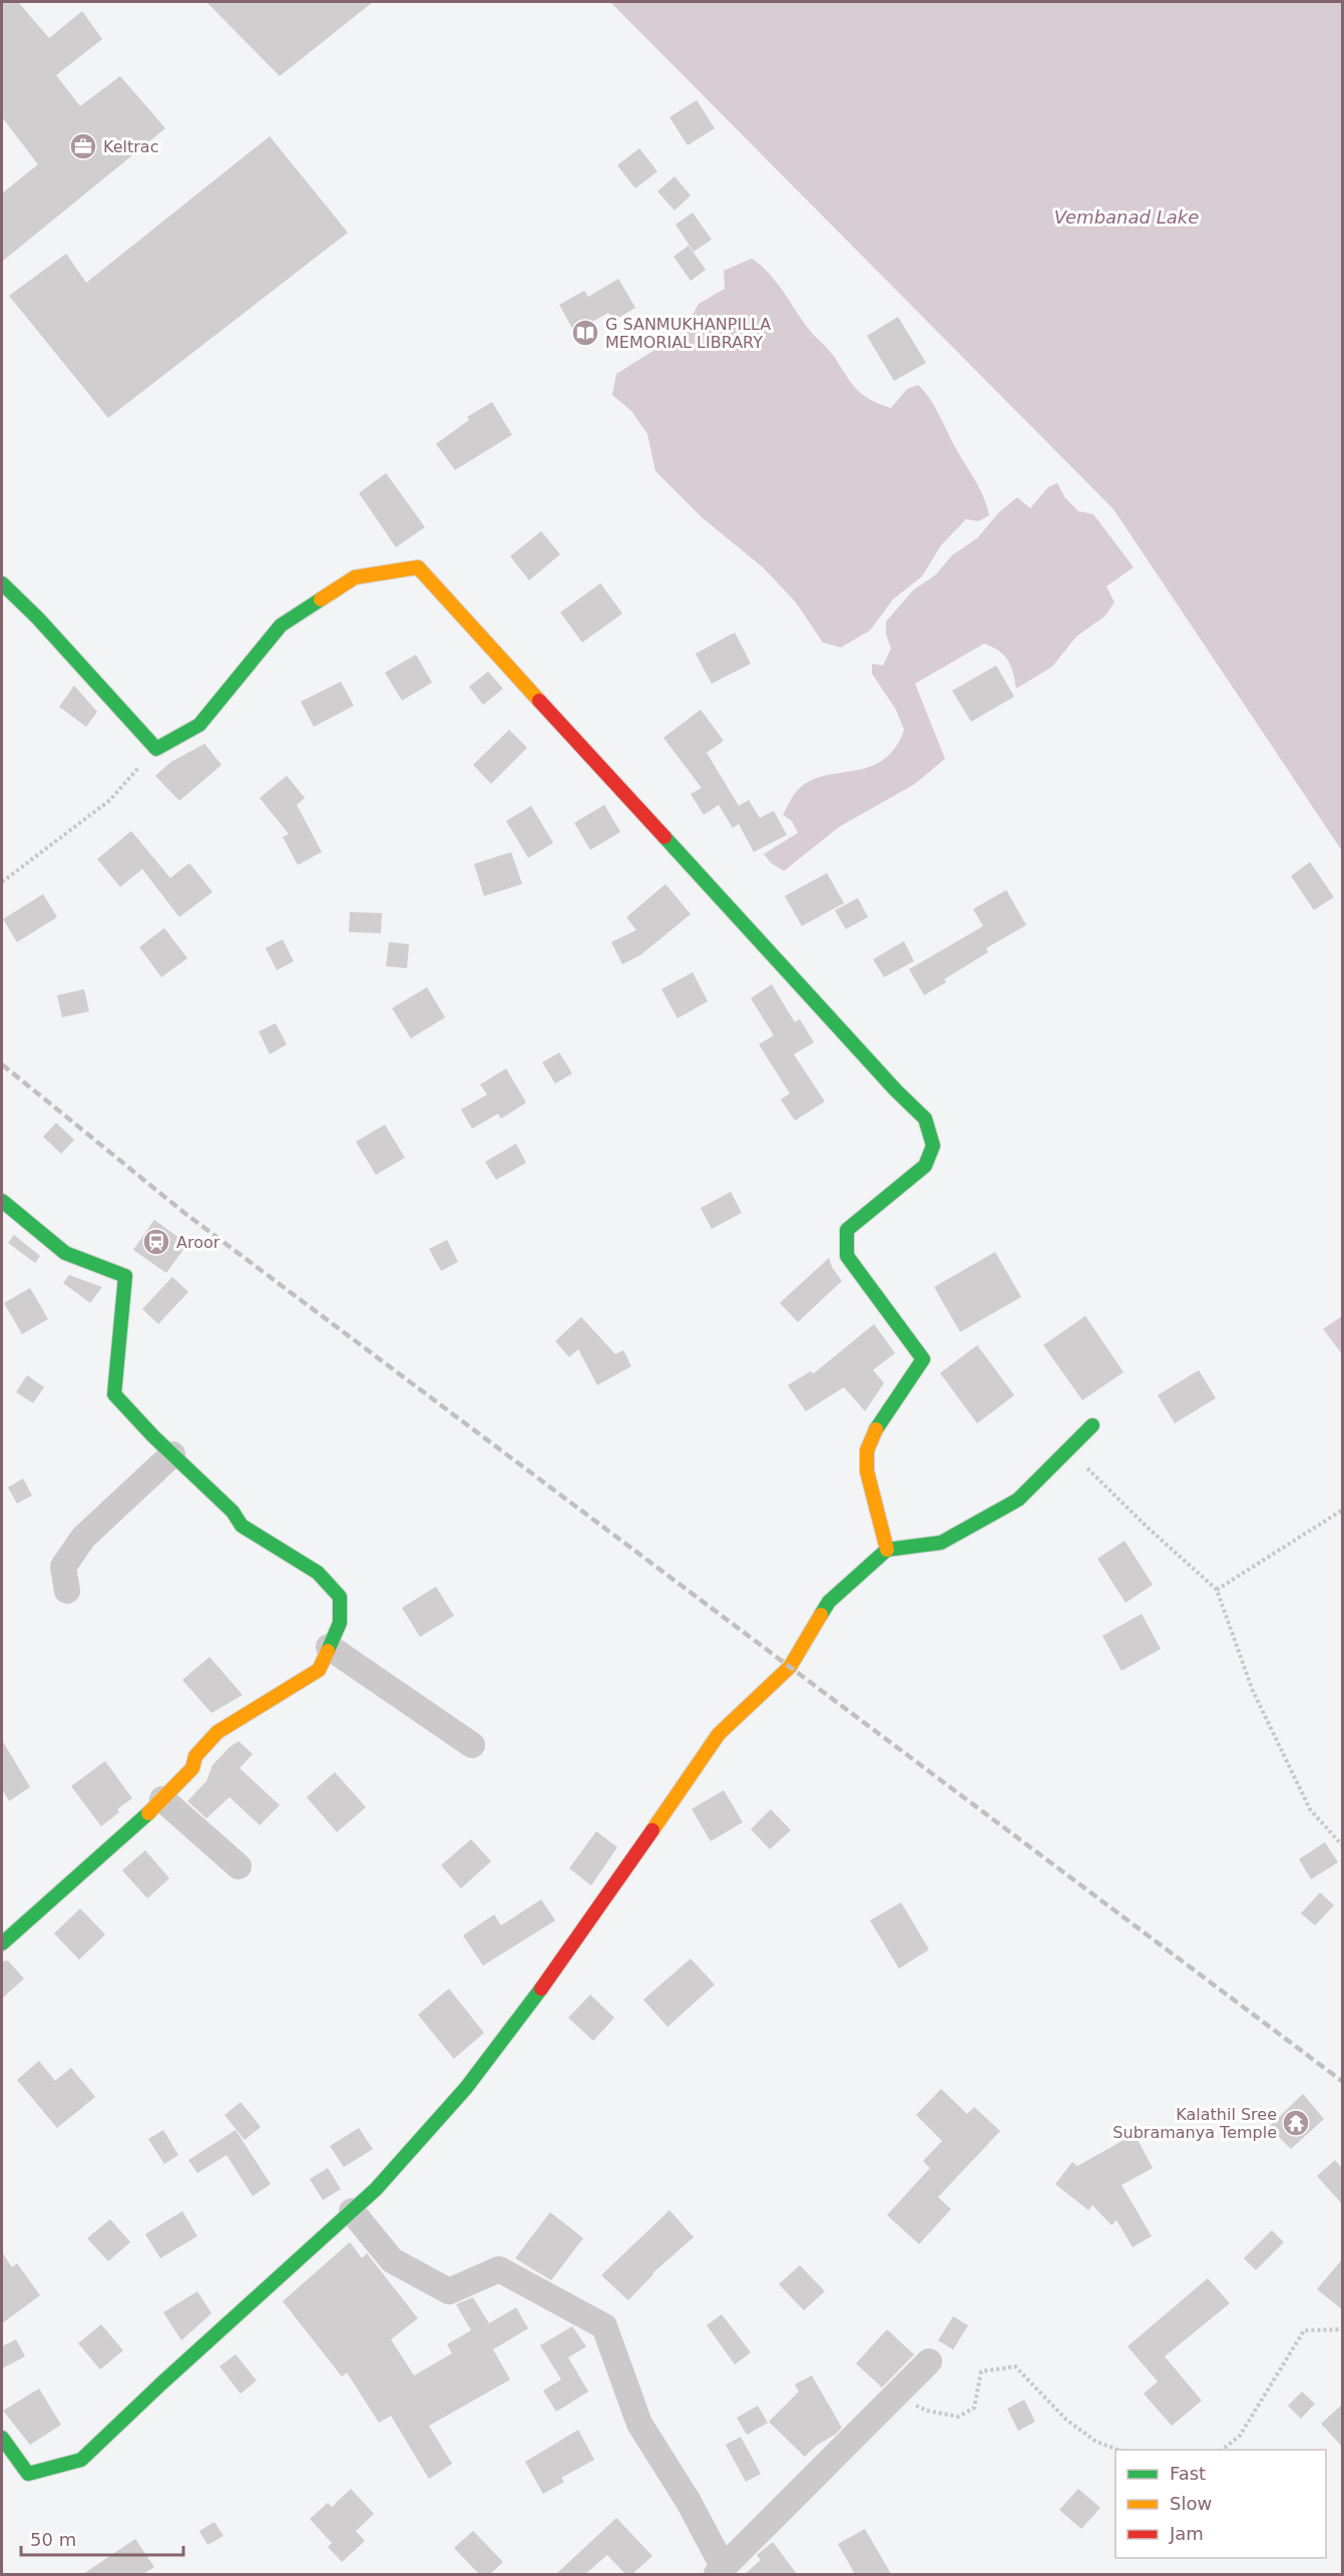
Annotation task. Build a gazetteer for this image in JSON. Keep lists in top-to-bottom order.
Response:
{
  "water": ["Vembanad Lake"],
  "places": {
    "office": ["Keltrac"],
    "library": ["G SANMUKHANPILLA MEMORIAL LIBRARY"],
    "station": ["Aroor"],
    "temple": ["Kalathil Sree Subramanya Temple"]
  },
  "legend": ["Fast", "Slow", "Jam"],
  "scale_bar": "50 m"
}
